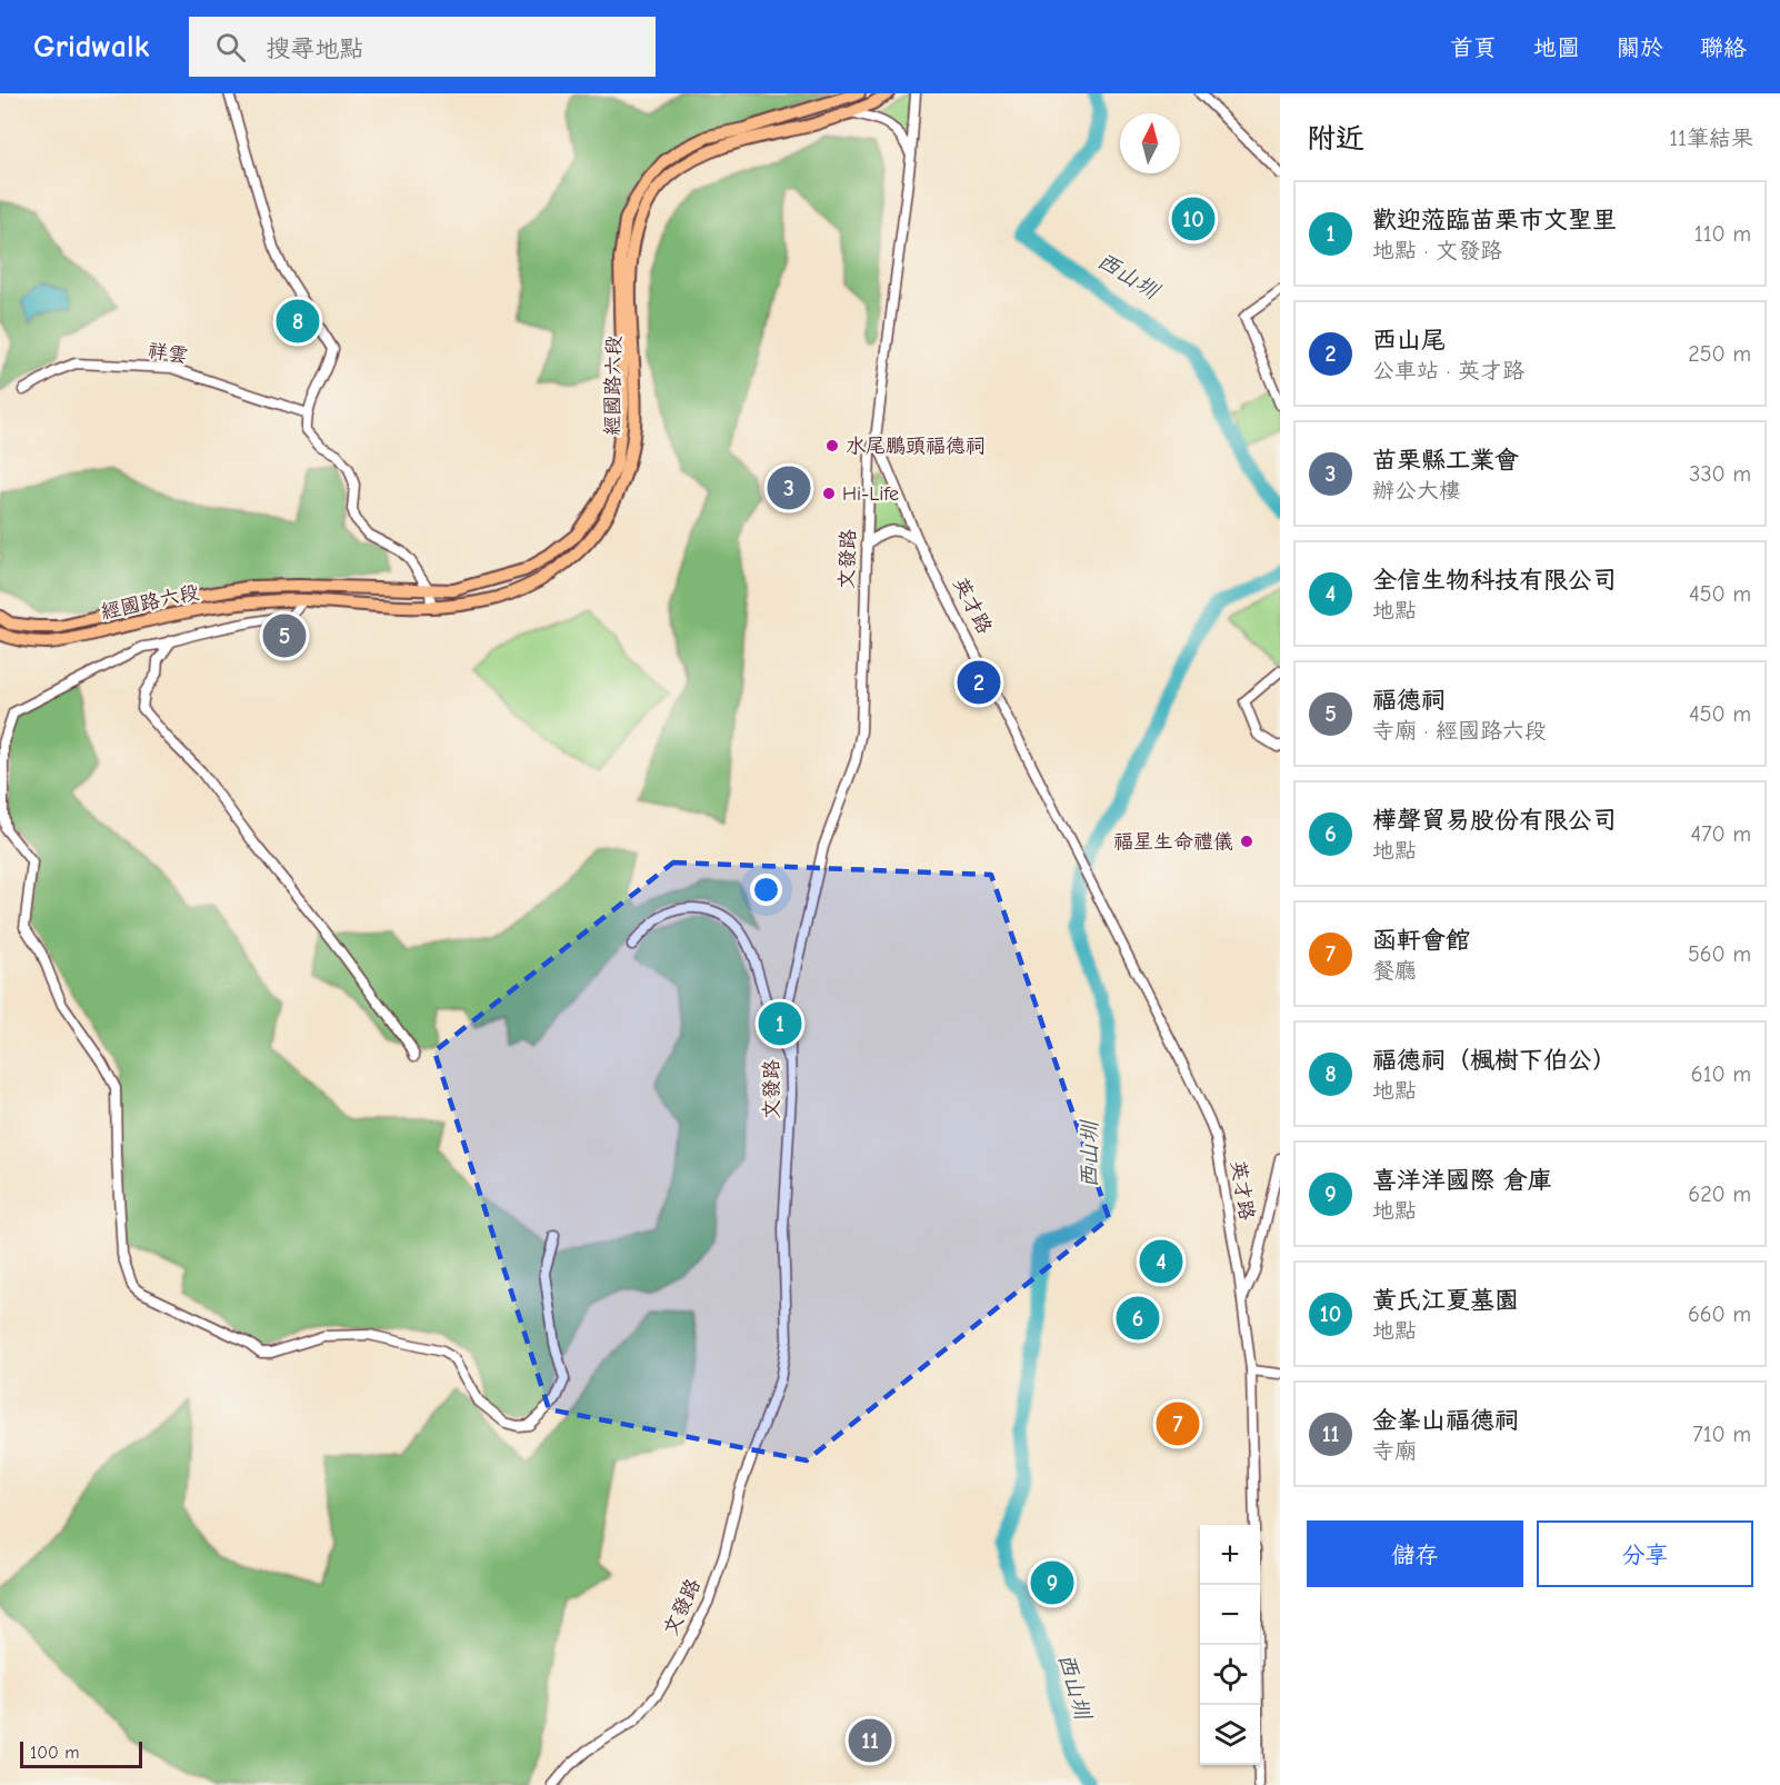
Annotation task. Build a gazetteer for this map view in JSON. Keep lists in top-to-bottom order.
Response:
{
  "streets": {
    "main road": ["經國路六段"],
    "street": ["祥雲", "文發路", "英才路"]
  },
  "crossings": [
    ["文發路", "英才路"]
  ],
  "water": ["西山圳"],
  "places": ["水尾鵬頭福德祠", "Hi-Life", "福星生命禮儀"],
  "scale_bar": "100 m",
  "north": "top",
  "page": {
    "header": "Gridwalk",
    "search": "搜尋地點",
    "nav": [
      "首頁",
      "地圖",
      "關於",
      "聯絡"
    ],
    "heading": ["附近", "11筆結果"],
    "list": [
      {
        "mark": "1",
        "name": "歡迎蒞臨苗栗市文聖里",
        "note": "地點 · 文發路",
        "value": "110 m"
      },
      {
        "mark": "2",
        "name": "西山尾",
        "note": "公車站 · 英才路",
        "value": "250 m"
      },
      {
        "mark": "3",
        "name": "苗栗縣工業會",
        "note": "辦公大樓",
        "value": "330 m"
      },
      {
        "mark": "4",
        "name": "全信生物科技有限公司",
        "note": "地點",
        "value": "450 m"
      },
      {
        "mark": "5",
        "name": "福德祠",
        "note": "寺廟 · 經國路六段",
        "value": "450 m"
      },
      {
        "mark": "6",
        "name": "樺聲貿易股份有限公司",
        "note": "地點",
        "value": "470 m"
      },
      {
        "mark": "7",
        "name": "函軒會館",
        "note": "餐廳",
        "value": "560 m"
      },
      {
        "mark": "8",
        "name": "福德祠（楓樹下伯公）",
        "note": "地點",
        "value": "610 m"
      },
      {
        "mark": "9",
        "name": "喜洋洋國際 倉庫",
        "note": "地點",
        "value": "620 m"
      },
      {
        "mark": "10",
        "name": "黃氏江夏墓園",
        "note": "地點",
        "value": "660 m"
      },
      {
        "mark": "11",
        "name": "金峯山福德祠",
        "note": "寺廟",
        "value": "710 m"
      }
    ],
    "pins": [
      "10",
      "8",
      "3",
      "5",
      "2",
      "1",
      "4",
      "6",
      "7",
      "9",
      "11"
    ],
    "buttons": ["儲存", "分享"],
    "map_buttons": ["+", "−"],
    "scale": "100 m"
  }
}
